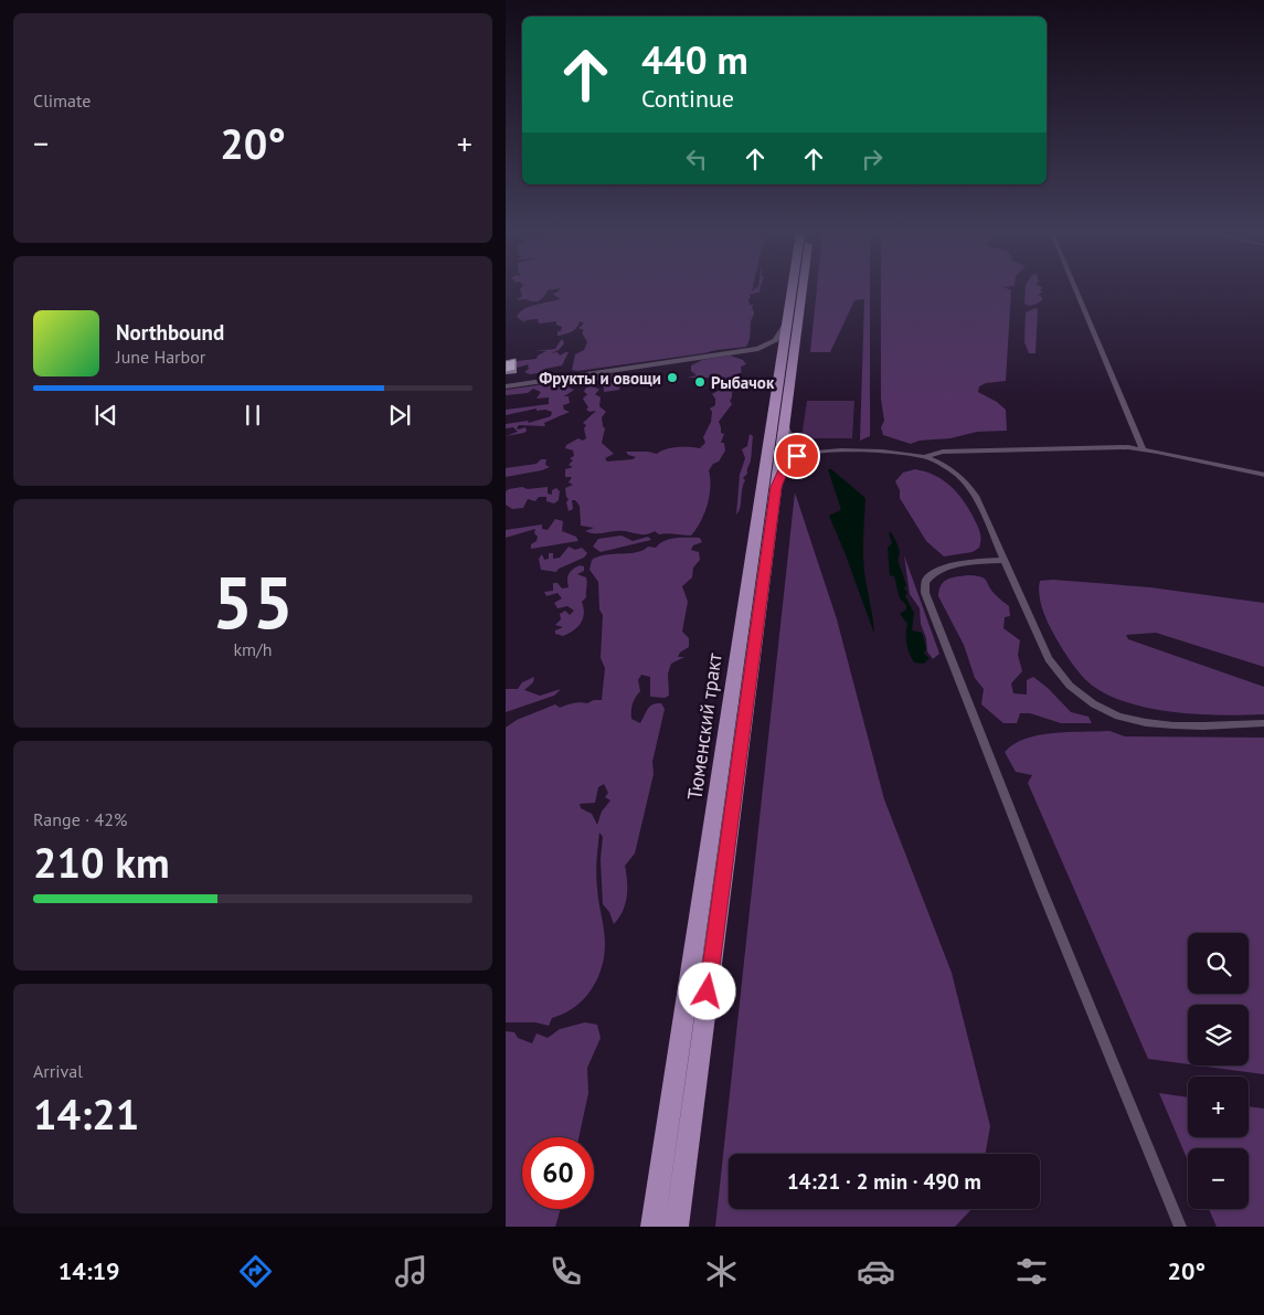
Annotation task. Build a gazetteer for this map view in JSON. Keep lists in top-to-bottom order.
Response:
{
  "streets": {
    "main road": ["Тюменский тракт"]
  },
  "places": ["Фрукты и овощи", "Рыбачок"],
  "page": {
    "tile": [
      "Climate",
      ["55", "km/h"],
      ["Range · 42%", "210 km"],
      ["Arrival", "14:21"]
    ],
    "turn": ["440 m", "Continue"],
    "heat": ["−", "20°", "+"],
    "song": ["Northbound", "June Harbor"],
    "map_buttons": ["+", "−"],
    "limit": "60",
    "trip": "14:21 · 2 min · 490 m",
    "tabs": ["14:19", "20°"]
  }
}
